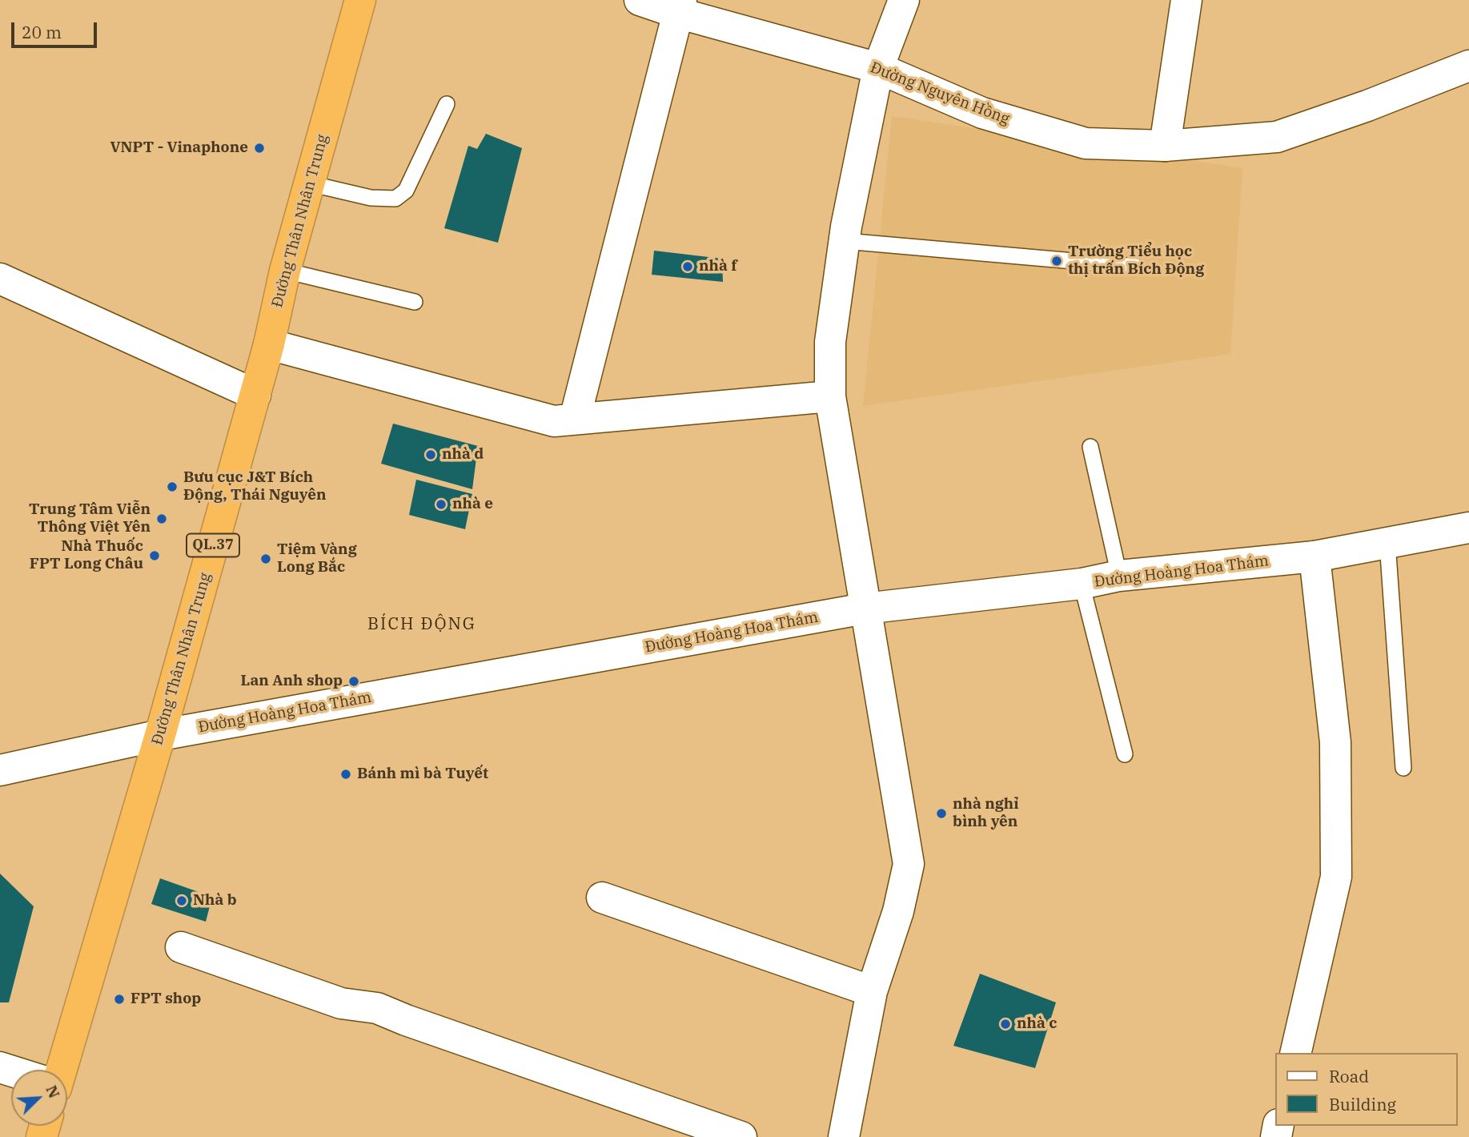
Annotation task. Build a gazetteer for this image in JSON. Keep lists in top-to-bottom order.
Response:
{
  "streets": {
    "highway": ["Đường Thân Nhân Trung", "QL.37"],
    "street": ["Đường Nguyên Hồng", "Đường Hoàng Hoa Thám"]
  },
  "crossings": [
    ["Đường Thân Nhân Trung", "Đường Hoàng Hoa Thám"]
  ],
  "districts": ["BÍCH ĐỘNG"],
  "places": [
    "VNPT - Vinaphone",
    "Trường Tiểu học thị trấn Bích Động",
    "nhà f",
    "nhà d",
    "Bưu cục J&T Bích Động, Thái Nguyên",
    "nhà e",
    "Trung Tâm Viễn Thông Việt Yên",
    "Nhà Thuốc FPT Long Châu",
    "Tiệm Vàng Long Bắc",
    "Lan Anh shop",
    "Bánh mì bà Tuyết",
    "nhà nghỉ bình yên",
    "Nhà b",
    "FPT shop",
    "nhà c"
  ],
  "legend": ["Road", "Building"],
  "scale_bar": "20 m",
  "north": "top right"
}
